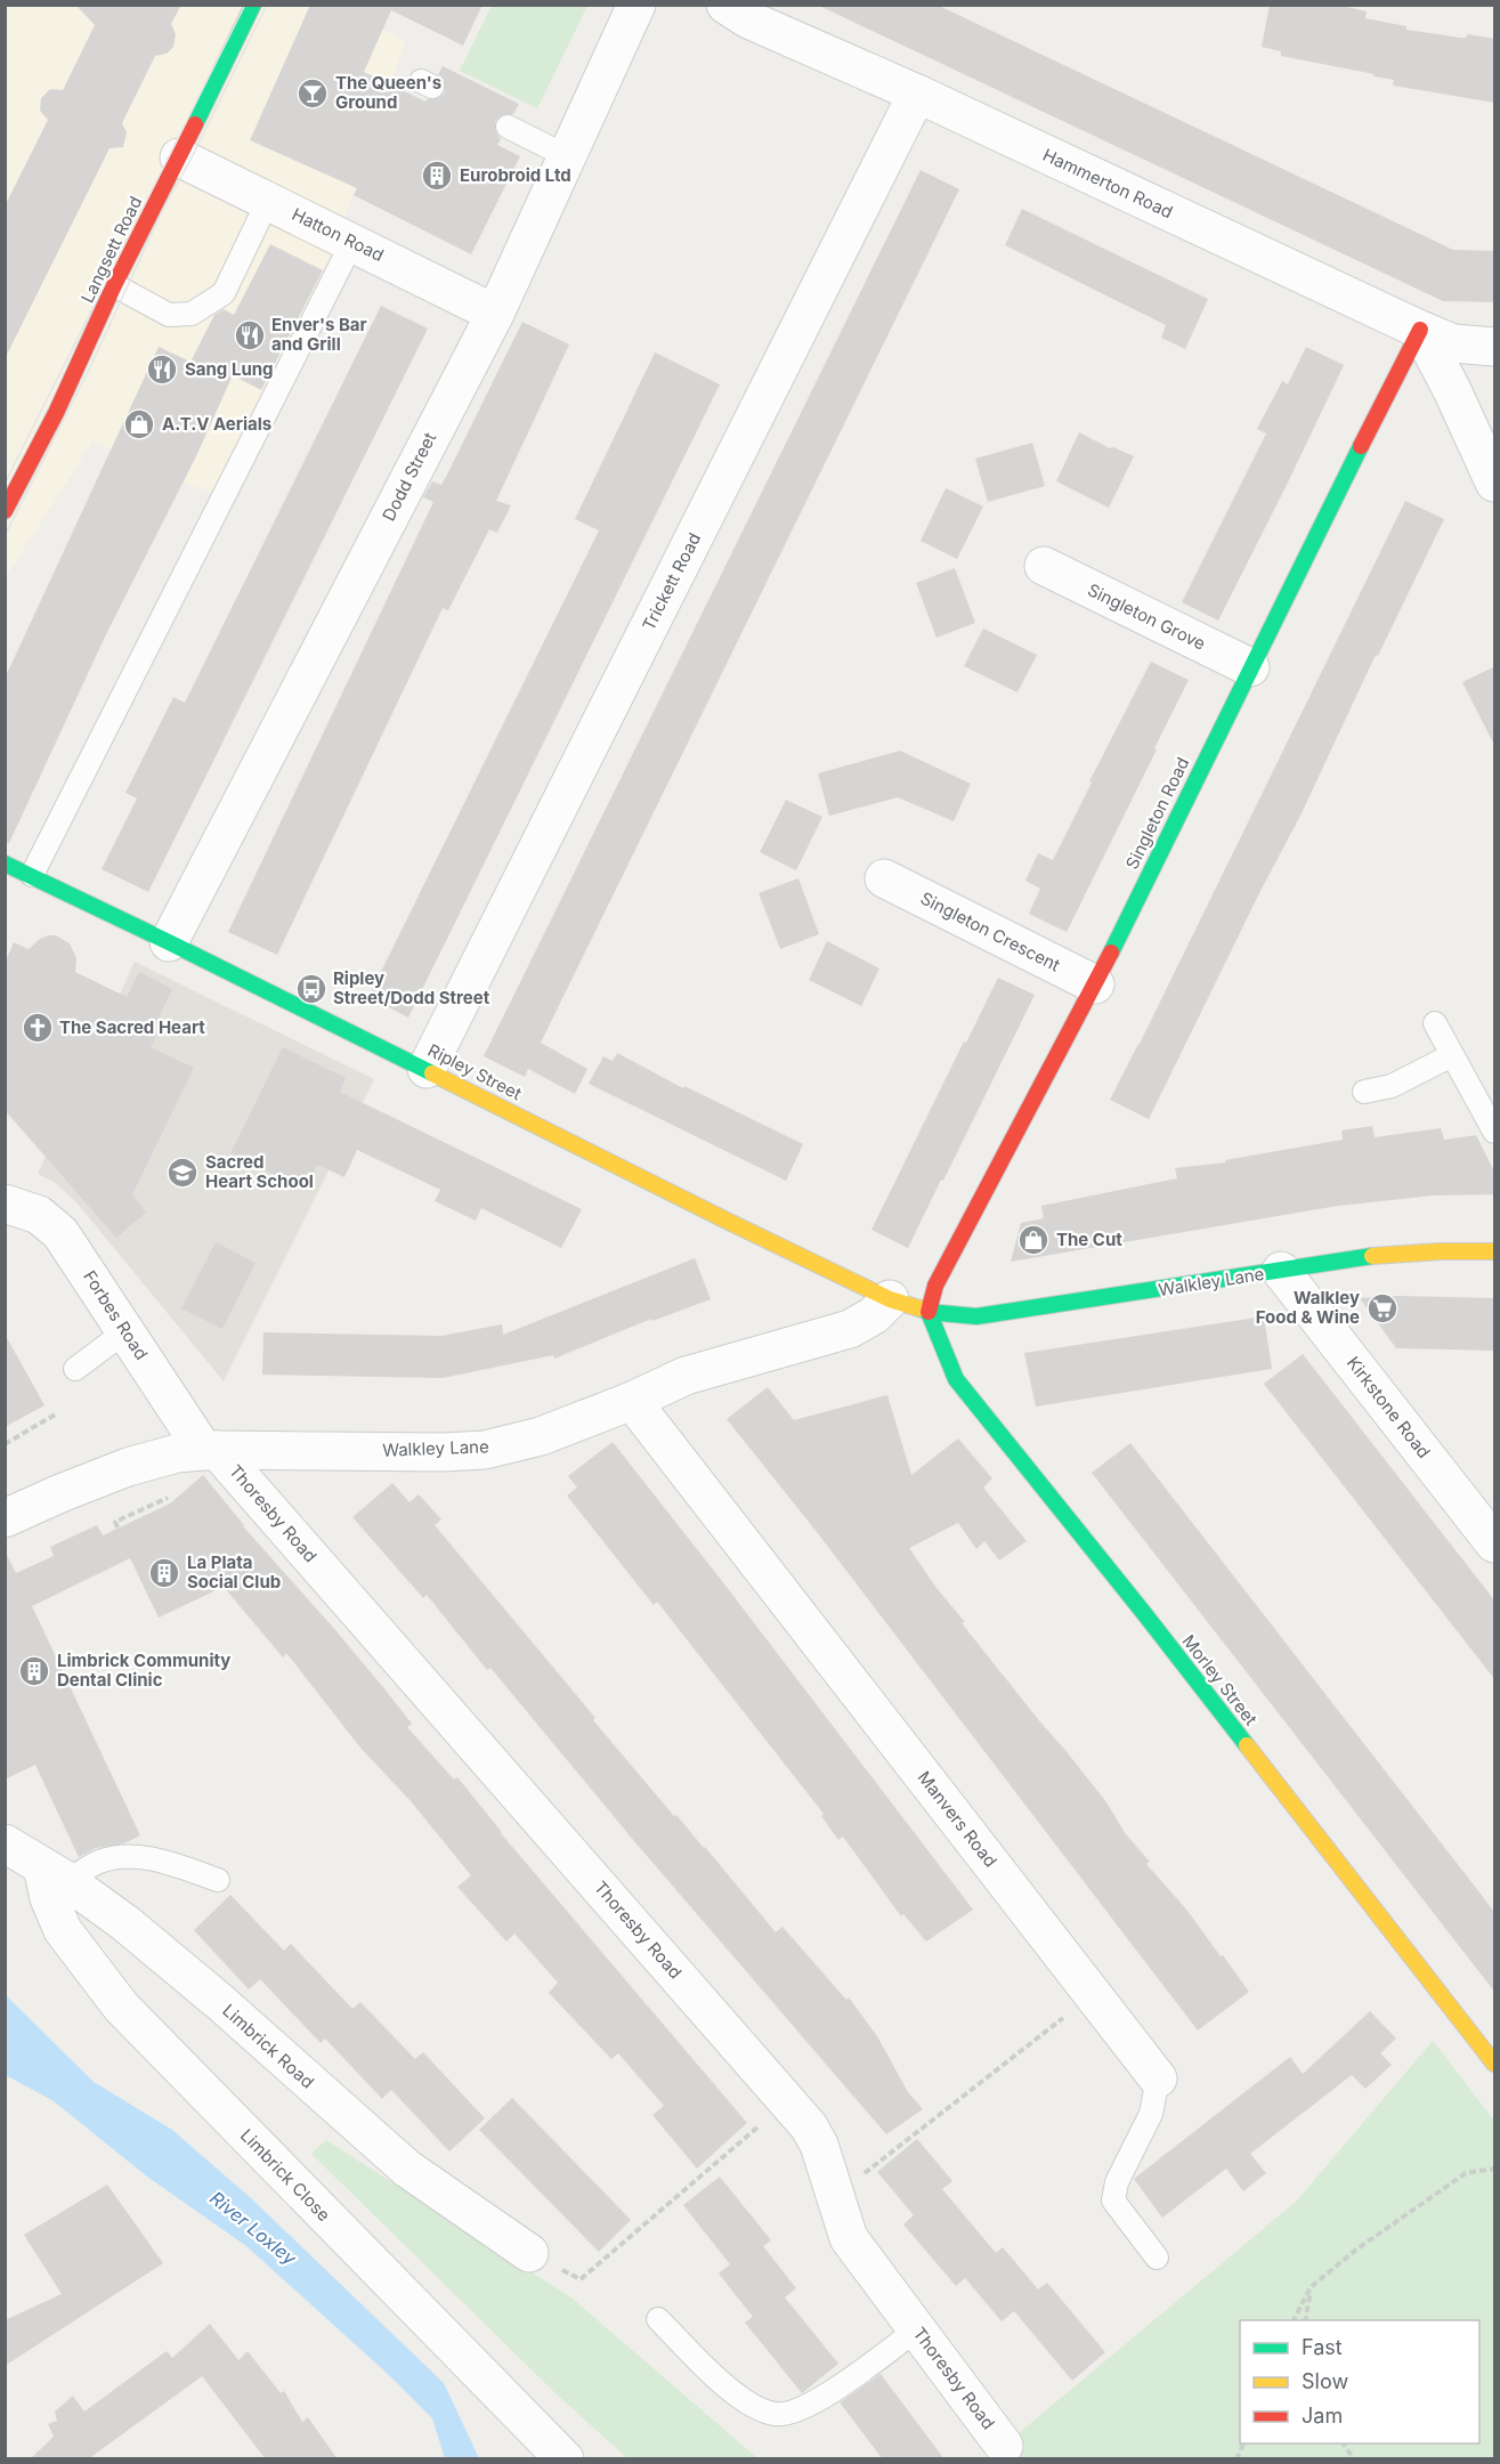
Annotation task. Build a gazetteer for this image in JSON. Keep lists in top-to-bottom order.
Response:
{
  "streets": {
    "street": [
      "Hammerton Road",
      "Hatton Road",
      "Langsett Road",
      "Dodd Street",
      "Trickett Road",
      "Singleton Grove",
      "Singleton Road",
      "Singleton Crescent",
      "Ripley Street",
      "Walkley Lane",
      "Forbes Road",
      "Kirkstone Road",
      "Thoresby Road",
      "Morley Street",
      "Manvers Road",
      "Limbrick Road",
      "Limbrick Close"
    ]
  },
  "crossings": [
    ["Hammerton Road", "Trickett Road"],
    ["Hammerton Road", "Singleton Road"],
    ["Hatton Road", "Langsett Road"],
    ["Hatton Road", "Dodd Street"],
    ["Dodd Street", "Ripley Street"],
    ["Trickett Road", "Ripley Street"],
    ["Singleton Grove", "Singleton Road"],
    ["Singleton Road", "Singleton Crescent"],
    ["Singleton Road", "Ripley Street"],
    ["Singleton Road", "Walkley Lane"],
    ["Singleton Road", "Morley Street"],
    ["Ripley Street", "Walkley Lane"],
    ["Ripley Street", "Morley Street"],
    ["Walkley Lane", "Forbes Road"],
    ["Walkley Lane", "Kirkstone Road"],
    ["Walkley Lane", "Thoresby Road"],
    ["Walkley Lane", "Morley Street"],
    ["Walkley Lane", "Manvers Road"],
    ["Forbes Road", "Thoresby Road"],
    ["Limbrick Road", "Limbrick Close"]
  ],
  "water": ["River Loxley"],
  "places": {
    "bar": ["The Queen's Ground"],
    "building": ["Eurobroid Ltd", "La Plata Social Club", "Limbrick Community Dental Clinic"],
    "restaurant": ["Enver's Bar and Grill", "Sang Lung"],
    "shop": ["A.T.V Aerials", "The Cut"],
    "bus stop": ["Ripley Street/Dodd Street"],
    "church": ["The Sacred Heart"],
    "school or university": ["Sacred Heart School"],
    "supermarket": ["Walkley Food & Wine"]
  },
  "legend": ["Fast", "Slow", "Jam"]
}
